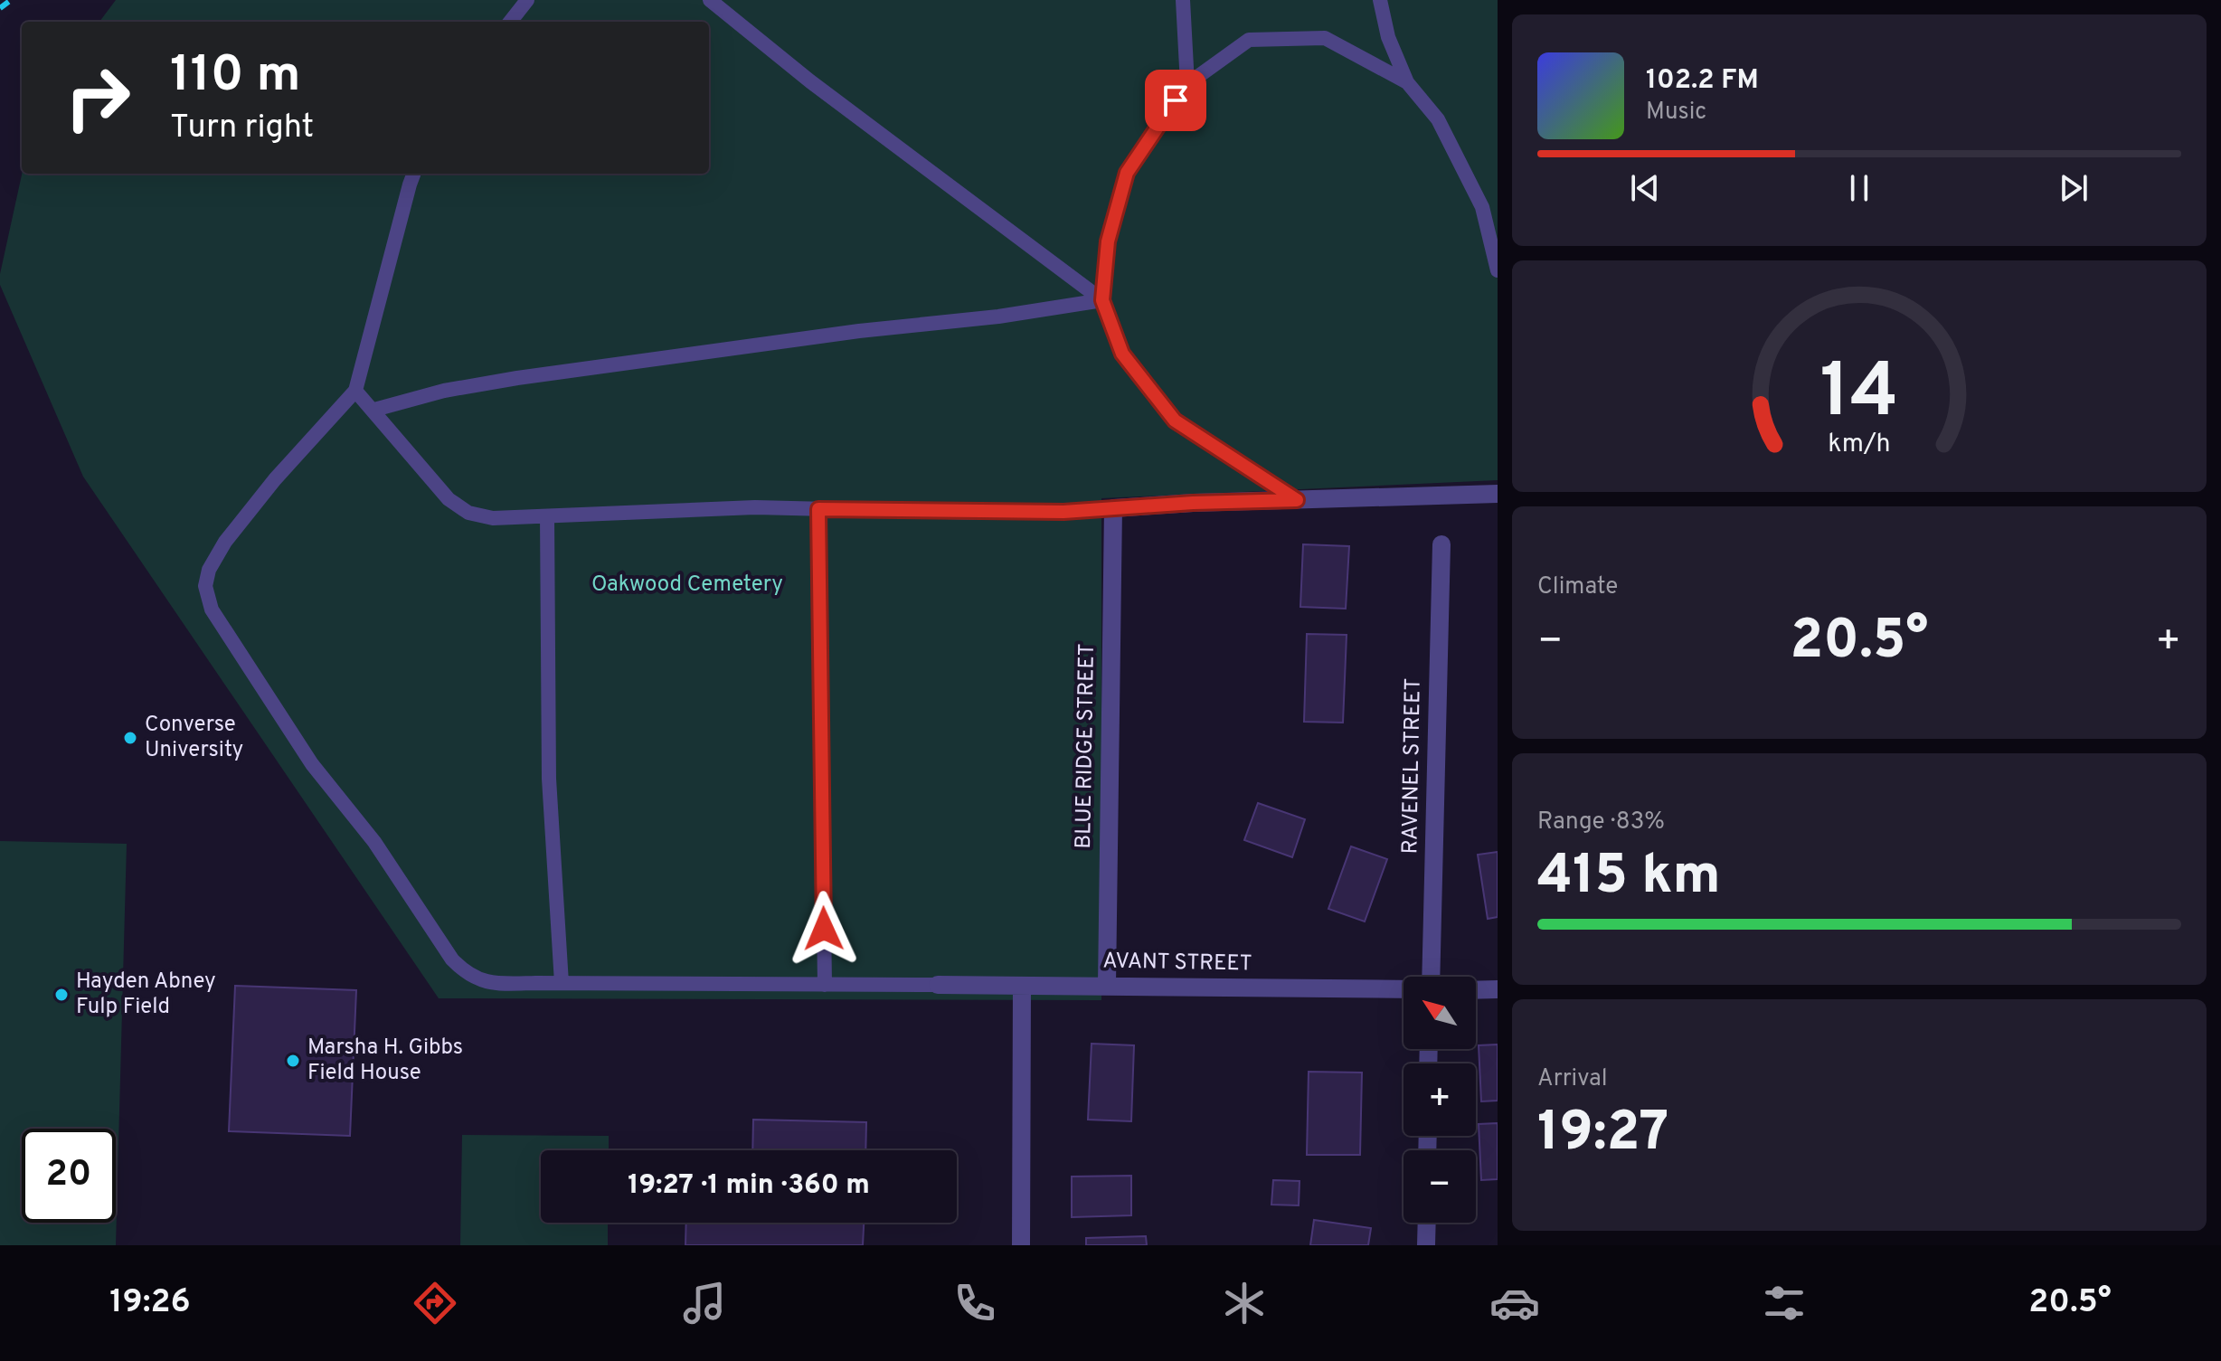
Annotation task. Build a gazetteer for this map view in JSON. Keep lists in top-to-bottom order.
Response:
{
  "streets": {
    "street": ["BLUE RIDGE STREET", "RAVENEL STREET", "AVANT STREET"]
  },
  "crossings": [
    ["BLUE RIDGE STREET", "AVANT STREET"]
  ],
  "parks": ["Oakwood Cemetery"],
  "places": ["Converse University", "Hayden Abney Fulp Field", "Marsha H. Gibbs Field House"],
  "north": "top left",
  "page": {
    "turn": ["110 m", "Turn right"],
    "song": ["102.2 FM", "Music"],
    "tile": [
      "Climate",
      ["Range · 83%", "415 km"],
      ["Arrival", "19:27"]
    ],
    "heat": ["−", "20.5°", "+"],
    "map_buttons": ["+", "−"],
    "limit": "20",
    "trip": "19:27 · 1 min · 360 m",
    "tabs": ["19:26", "20.5°"],
    "gauge": ["14", "km/h"]
  }
}
